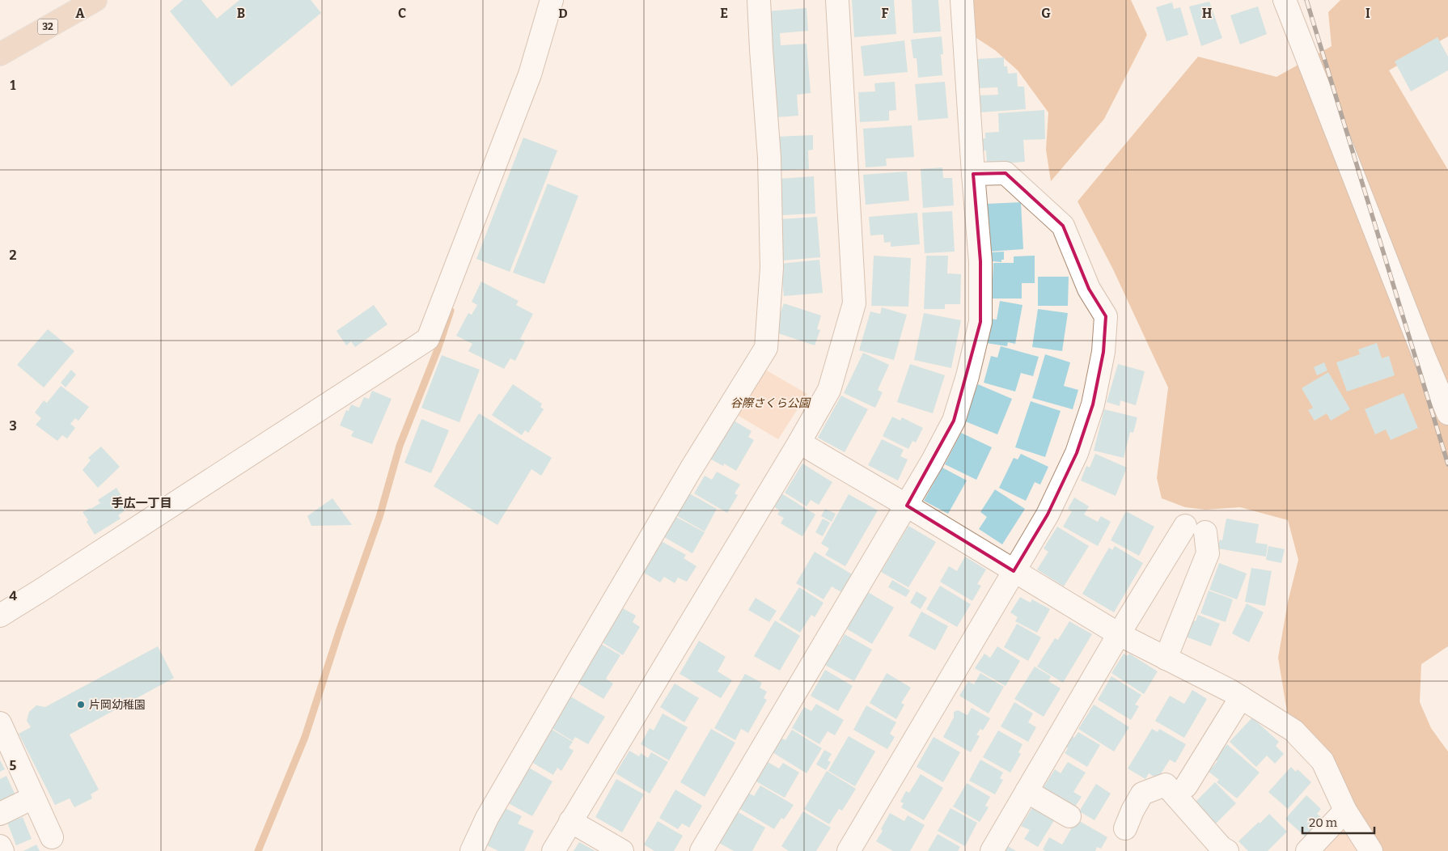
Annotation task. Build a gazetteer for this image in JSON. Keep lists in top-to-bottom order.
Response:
{
  "streets": {
    "main road": ["32"]
  },
  "districts": ["手広一丁目"],
  "parks": ["谷際さくら公園"],
  "places": ["片岡幼稚園"],
  "scale_bar": "20 m",
  "grid": {
    "columns": [
      "A",
      "B",
      "C",
      "D",
      "E",
      "F",
      "G",
      "H",
      "I"
    ],
    "rows": [
      "1",
      "2",
      "3",
      "4",
      "5"
    ]
  }
}
